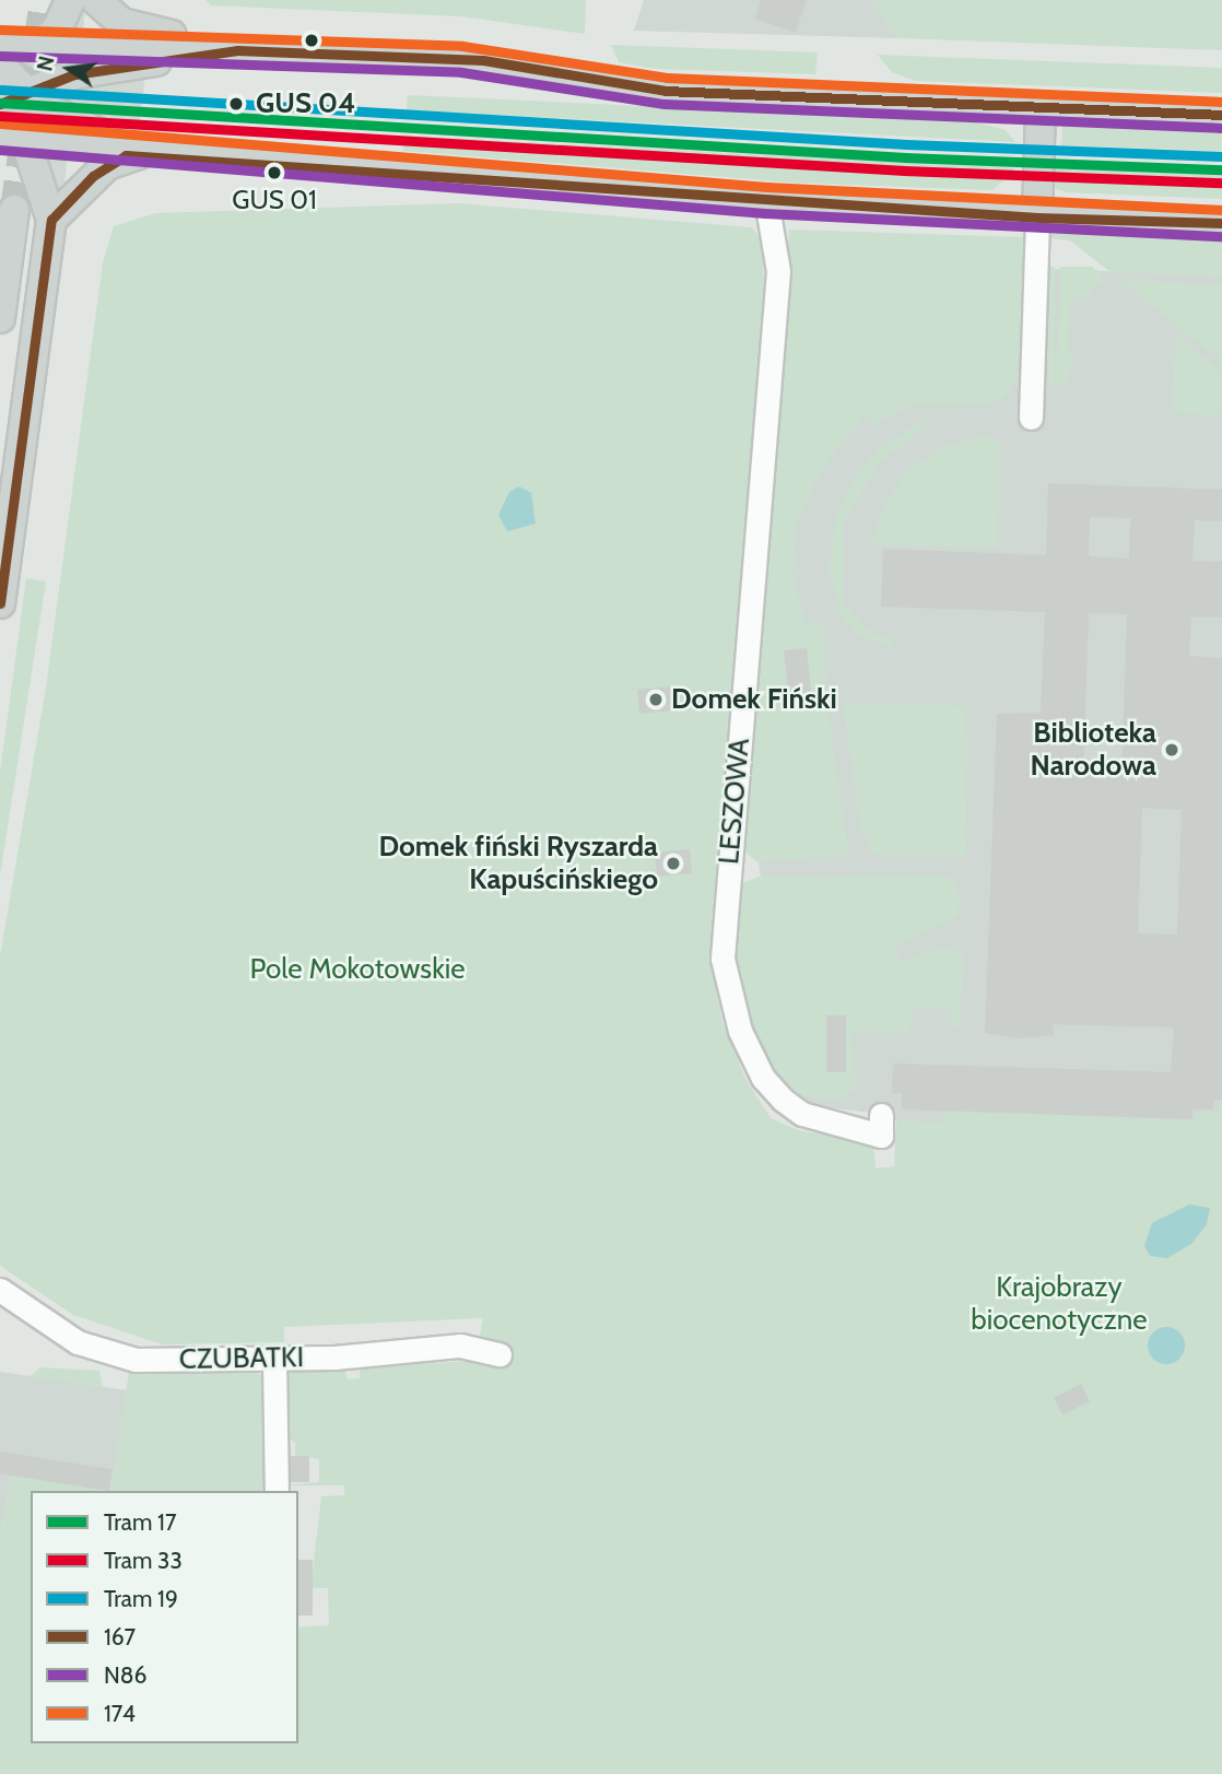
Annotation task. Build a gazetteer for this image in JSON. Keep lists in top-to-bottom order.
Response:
{
  "streets": {
    "street": ["LESZOWA", "CZUBATKI"]
  },
  "parks": ["Pole Mokotowskie", "Krajobrazy biocenotyczne"],
  "places": [
    "GUS 04",
    "GUS 01",
    "Domek Fiński",
    "Biblioteka Narodowa",
    "Domek fiński Ryszarda Kapuścińskiego"
  ],
  "lines": [
    "transit line 174",
    "transit line 167",
    "transit line N86",
    "tram line 19",
    "tram line 17",
    "tram line 33"
  ],
  "legend": [
    "Tram 17",
    "Tram 33",
    "Tram 19",
    "167",
    "N86",
    "174"
  ],
  "north": "left"
}
